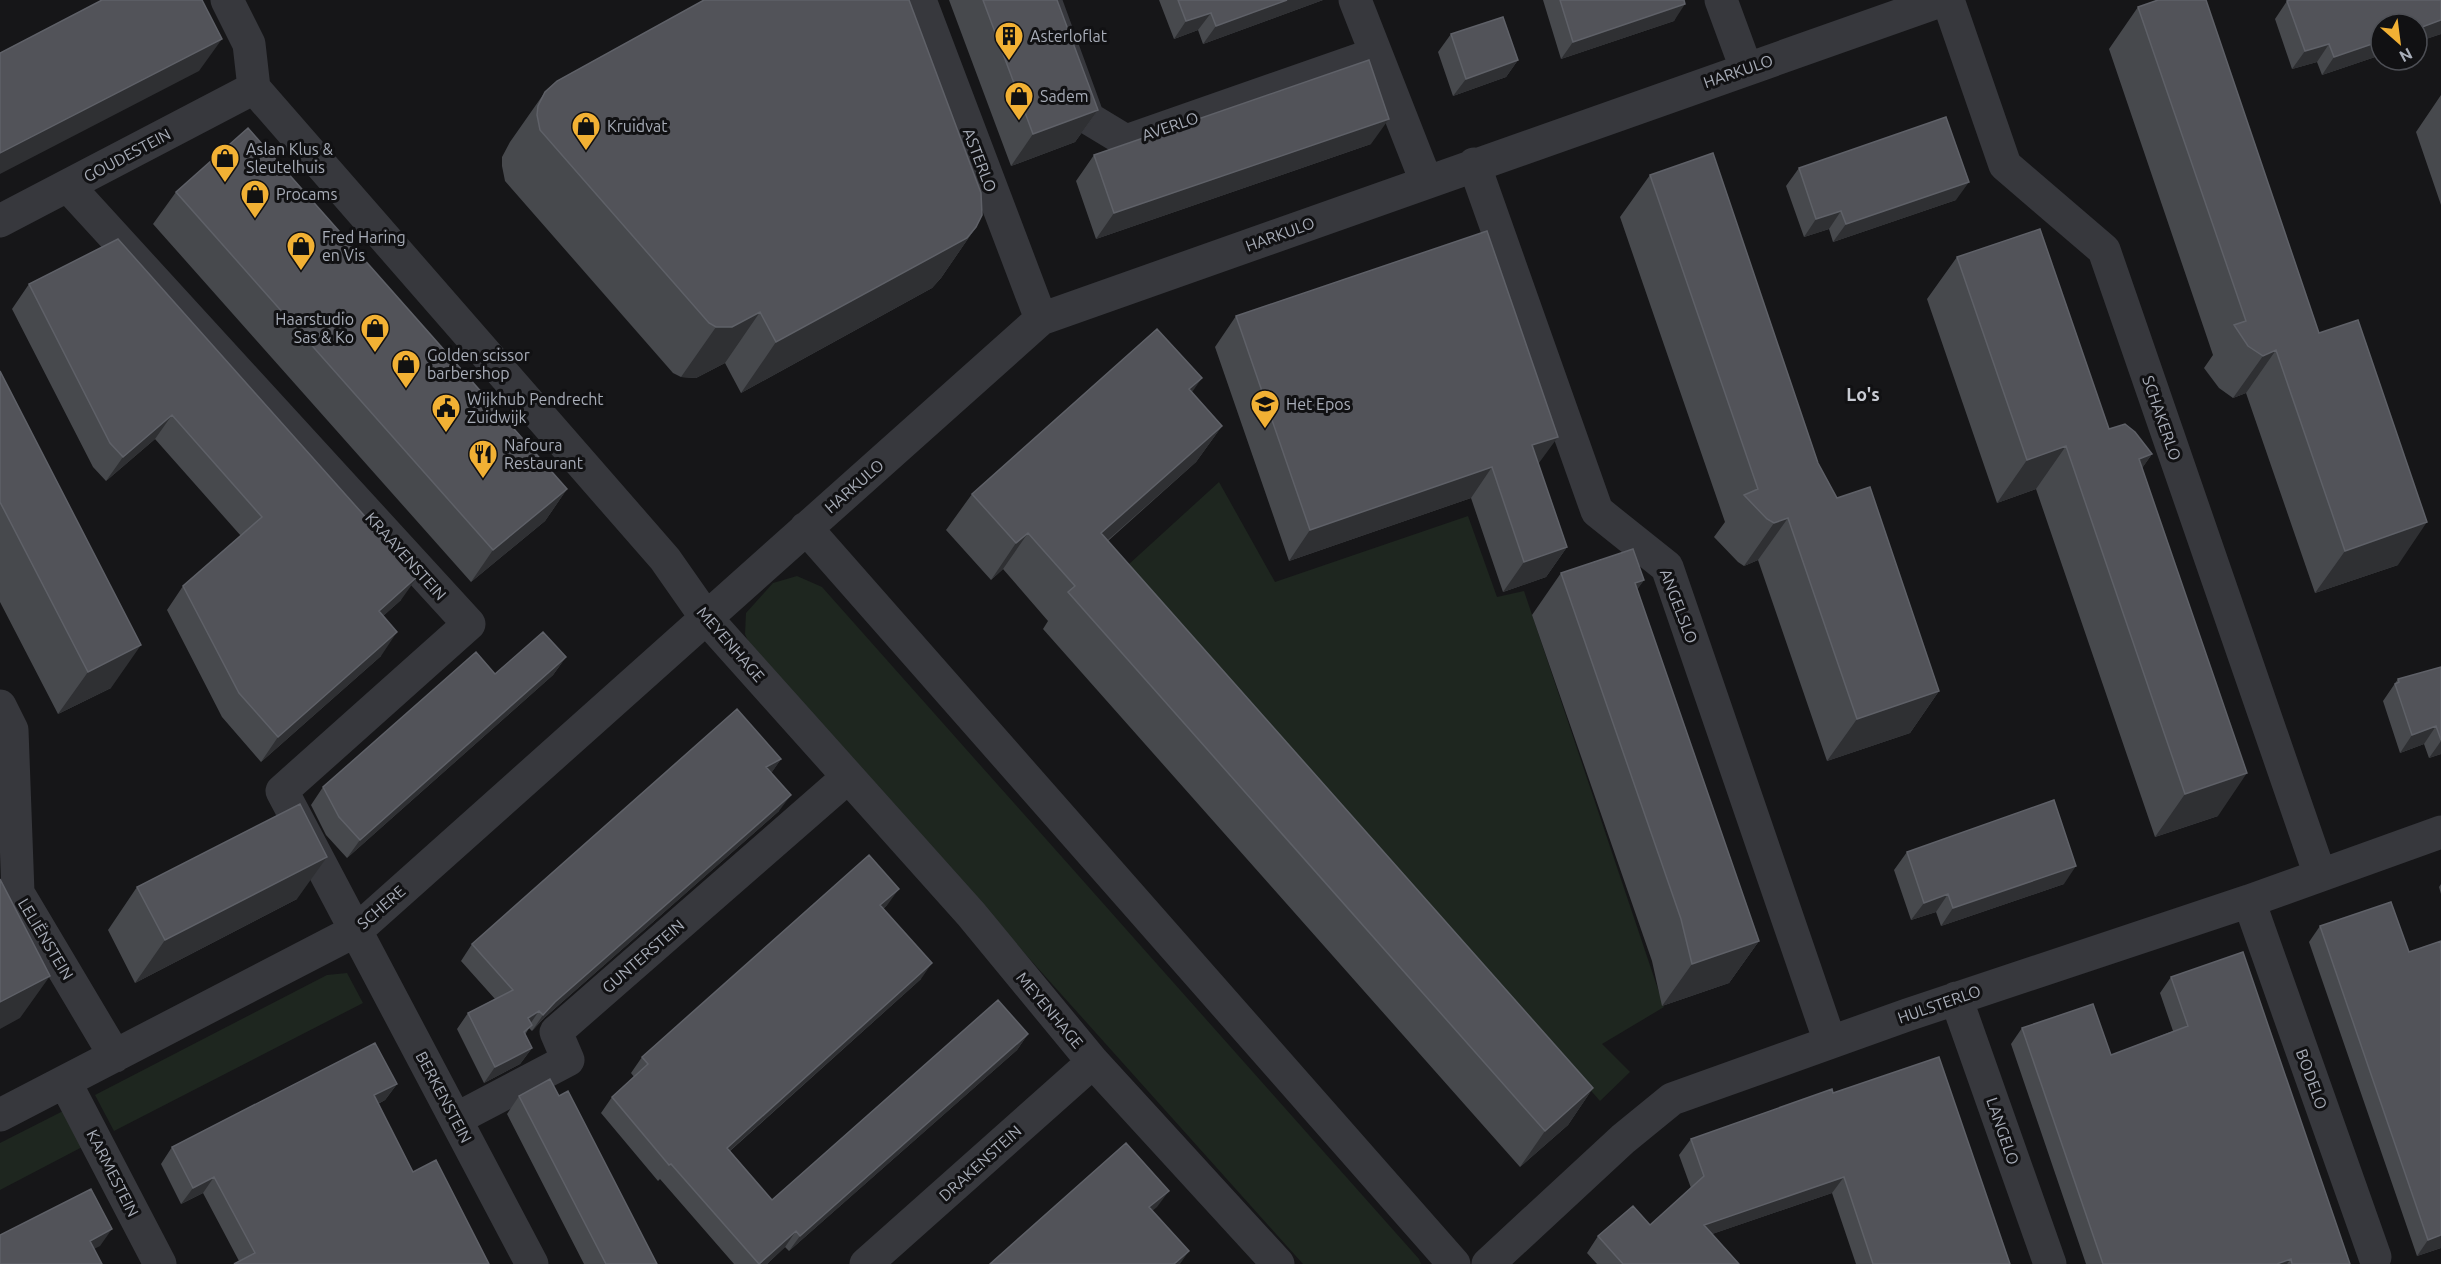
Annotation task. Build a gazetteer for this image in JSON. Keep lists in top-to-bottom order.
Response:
{
  "streets": {
    "street": [
      "HARKULO",
      "AVERLO",
      "GOUDESTEIN",
      "ASTERLO",
      "SCHAKERLO",
      "KRAAYENSTEIN",
      "ANGELSLO",
      "MEYENHAGE",
      "SCHERE",
      "LELIËNSTEIN",
      "GUNTERSTEIN",
      "HULSTERLO",
      "BODELO",
      "BERKENSTEIN",
      "LANGELO",
      "DRAKENSTEIN",
      "KARMESTEIN"
    ]
  },
  "crossings": [
    ["HARKULO", "ASTERLO"],
    ["HARKULO", "ANGELSLO"],
    ["HARKULO", "MEYENHAGE"],
    ["HARKULO", "SCHERE"],
    ["GOUDESTEIN", "KRAAYENSTEIN"],
    ["GOUDESTEIN", "MEYENHAGE"],
    ["SCHAKERLO", "HULSTERLO"],
    ["KRAAYENSTEIN", "SCHERE"],
    ["KRAAYENSTEIN", "BERKENSTEIN"],
    ["ANGELSLO", "HULSTERLO"],
    ["MEYENHAGE", "SCHERE"],
    ["MEYENHAGE", "GUNTERSTEIN"],
    ["MEYENHAGE", "DRAKENSTEIN"],
    ["SCHERE", "LELIËNSTEIN"],
    ["SCHERE", "BERKENSTEIN"],
    ["SCHERE", "KARMESTEIN"],
    ["GUNTERSTEIN", "BERKENSTEIN"],
    ["HULSTERLO", "BODELO"],
    ["HULSTERLO", "LANGELO"]
  ],
  "districts": ["Lo's"],
  "places": {
    "building": ["Asterloflat"],
    "shop": [
      "Sadem",
      "Kruidvat",
      "Aslan Klus & Sleutelhuis",
      "Procams",
      "Fred Haring en Vis",
      "Haarstudio Sas & Ko",
      "Golden scissor barbershop"
    ],
    "school or university": ["Het Epos"],
    "public building": ["Wijkhub Pendrecht Zuidwijk"],
    "restaurant": ["Nafoura Restaurant"]
  },
  "north": "bottom right"
}
